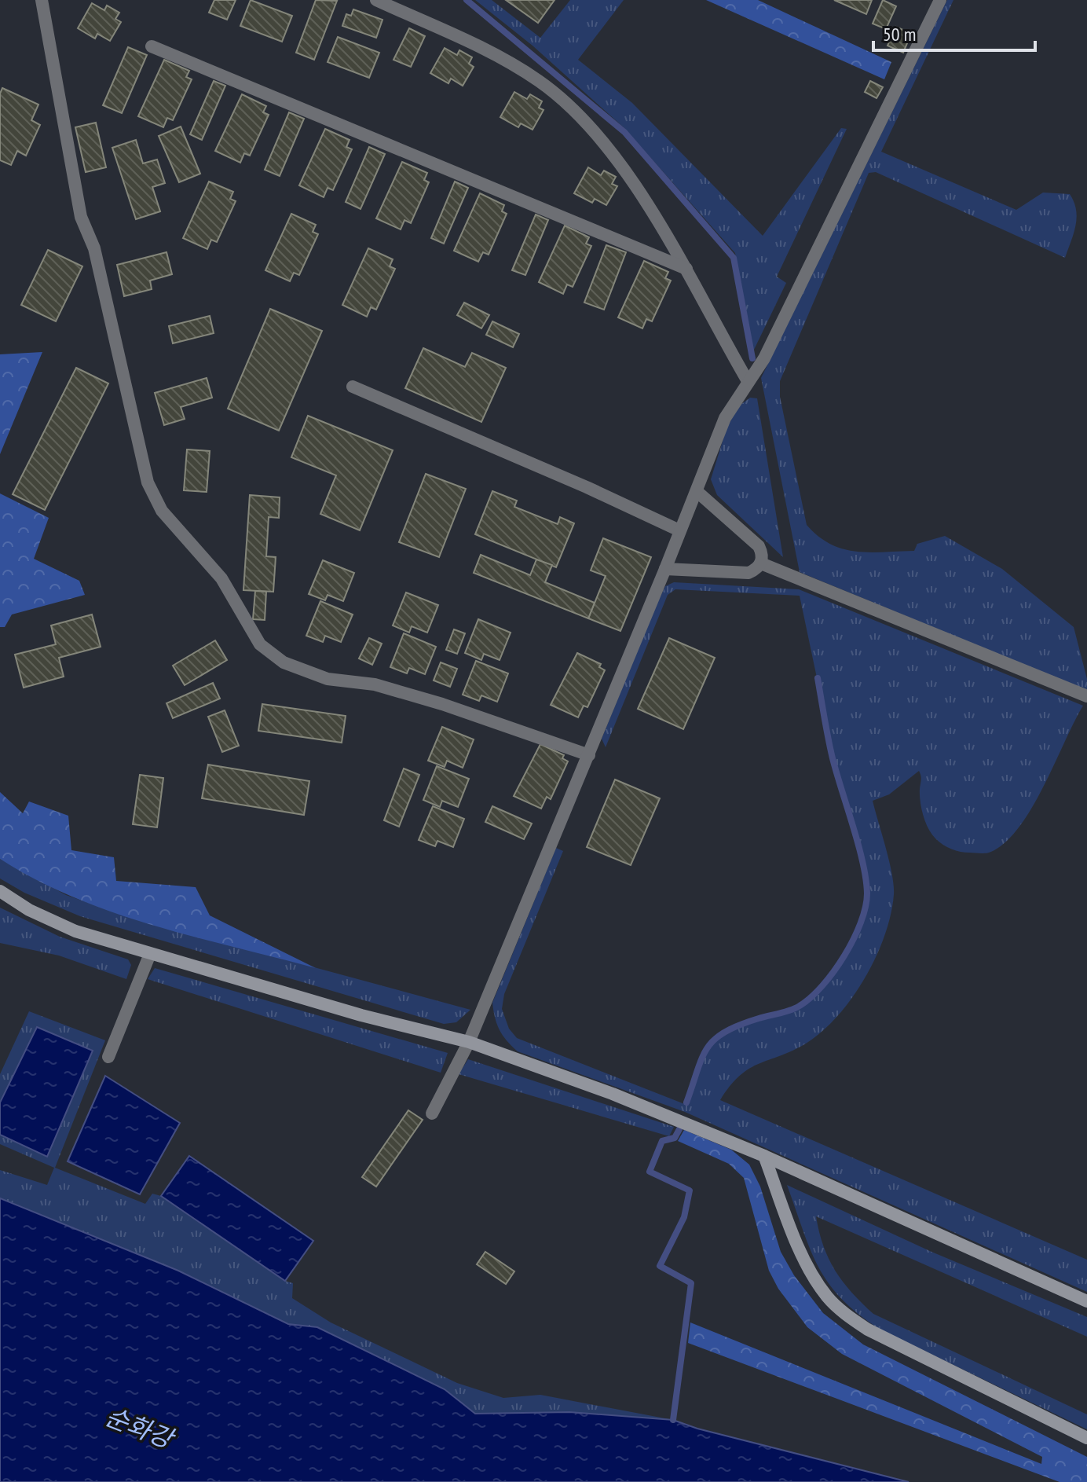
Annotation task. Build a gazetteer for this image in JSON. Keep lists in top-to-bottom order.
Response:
{
  "water": ["순화강"],
  "scale_bar": "50 m"
}
